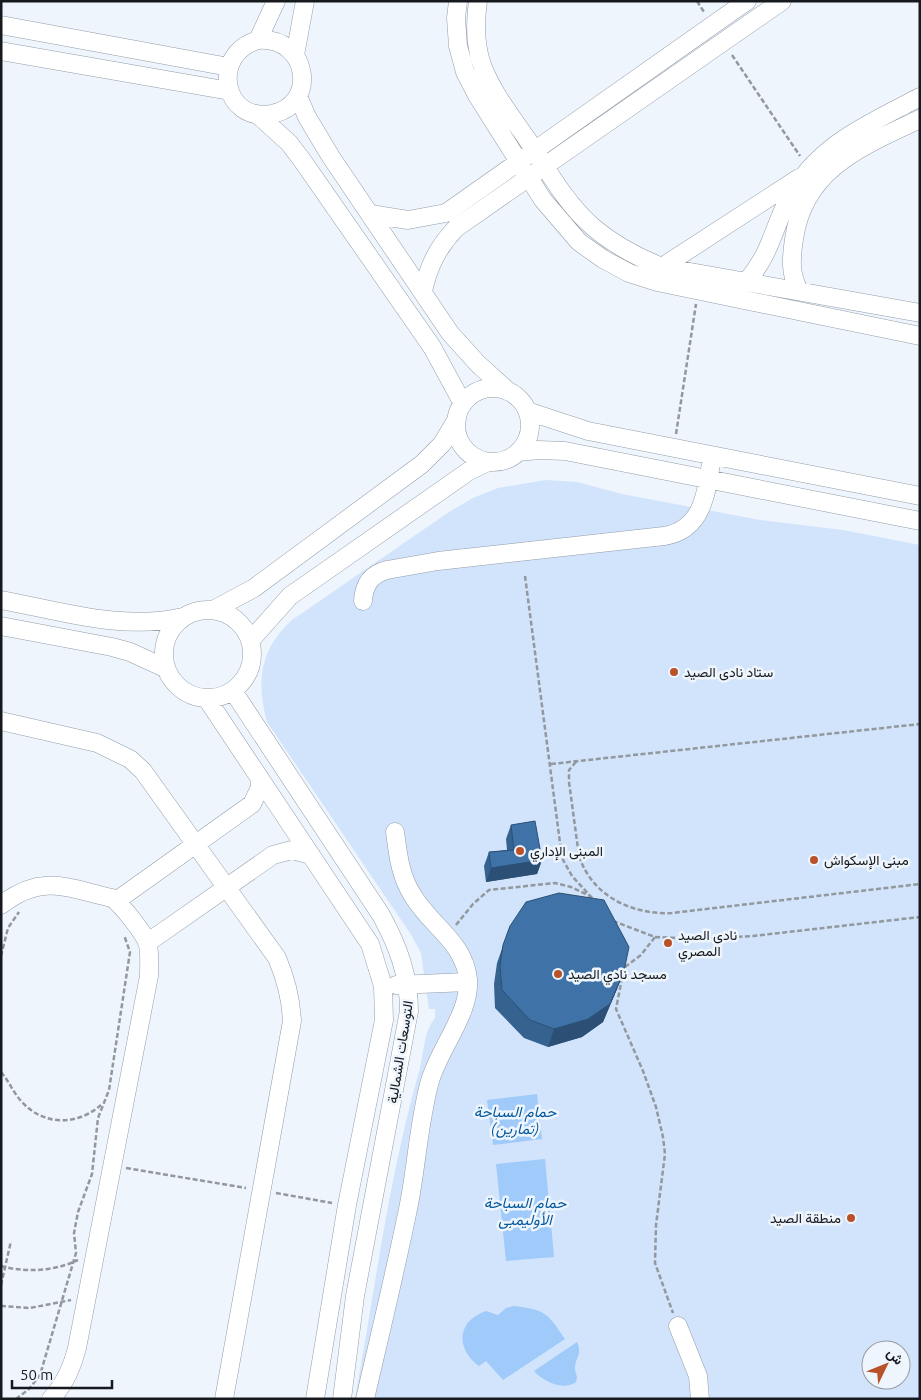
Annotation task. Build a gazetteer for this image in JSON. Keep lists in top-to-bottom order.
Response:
{
  "streets": {
    "street": ["التوسعات الشمالية"]
  },
  "water": ["حمام السباحة (تمارين)", "حمام السباحة الأوليمبى"],
  "places": [
    "ستاد نادى الصيد",
    "المبنى الإداري",
    "مبنى الإسكواش",
    "نادى الصيد المصري",
    "مسجد نادي الصيد",
    "منطقة الصيد"
  ],
  "scale_bar": "50 m",
  "north": "top right"
}
